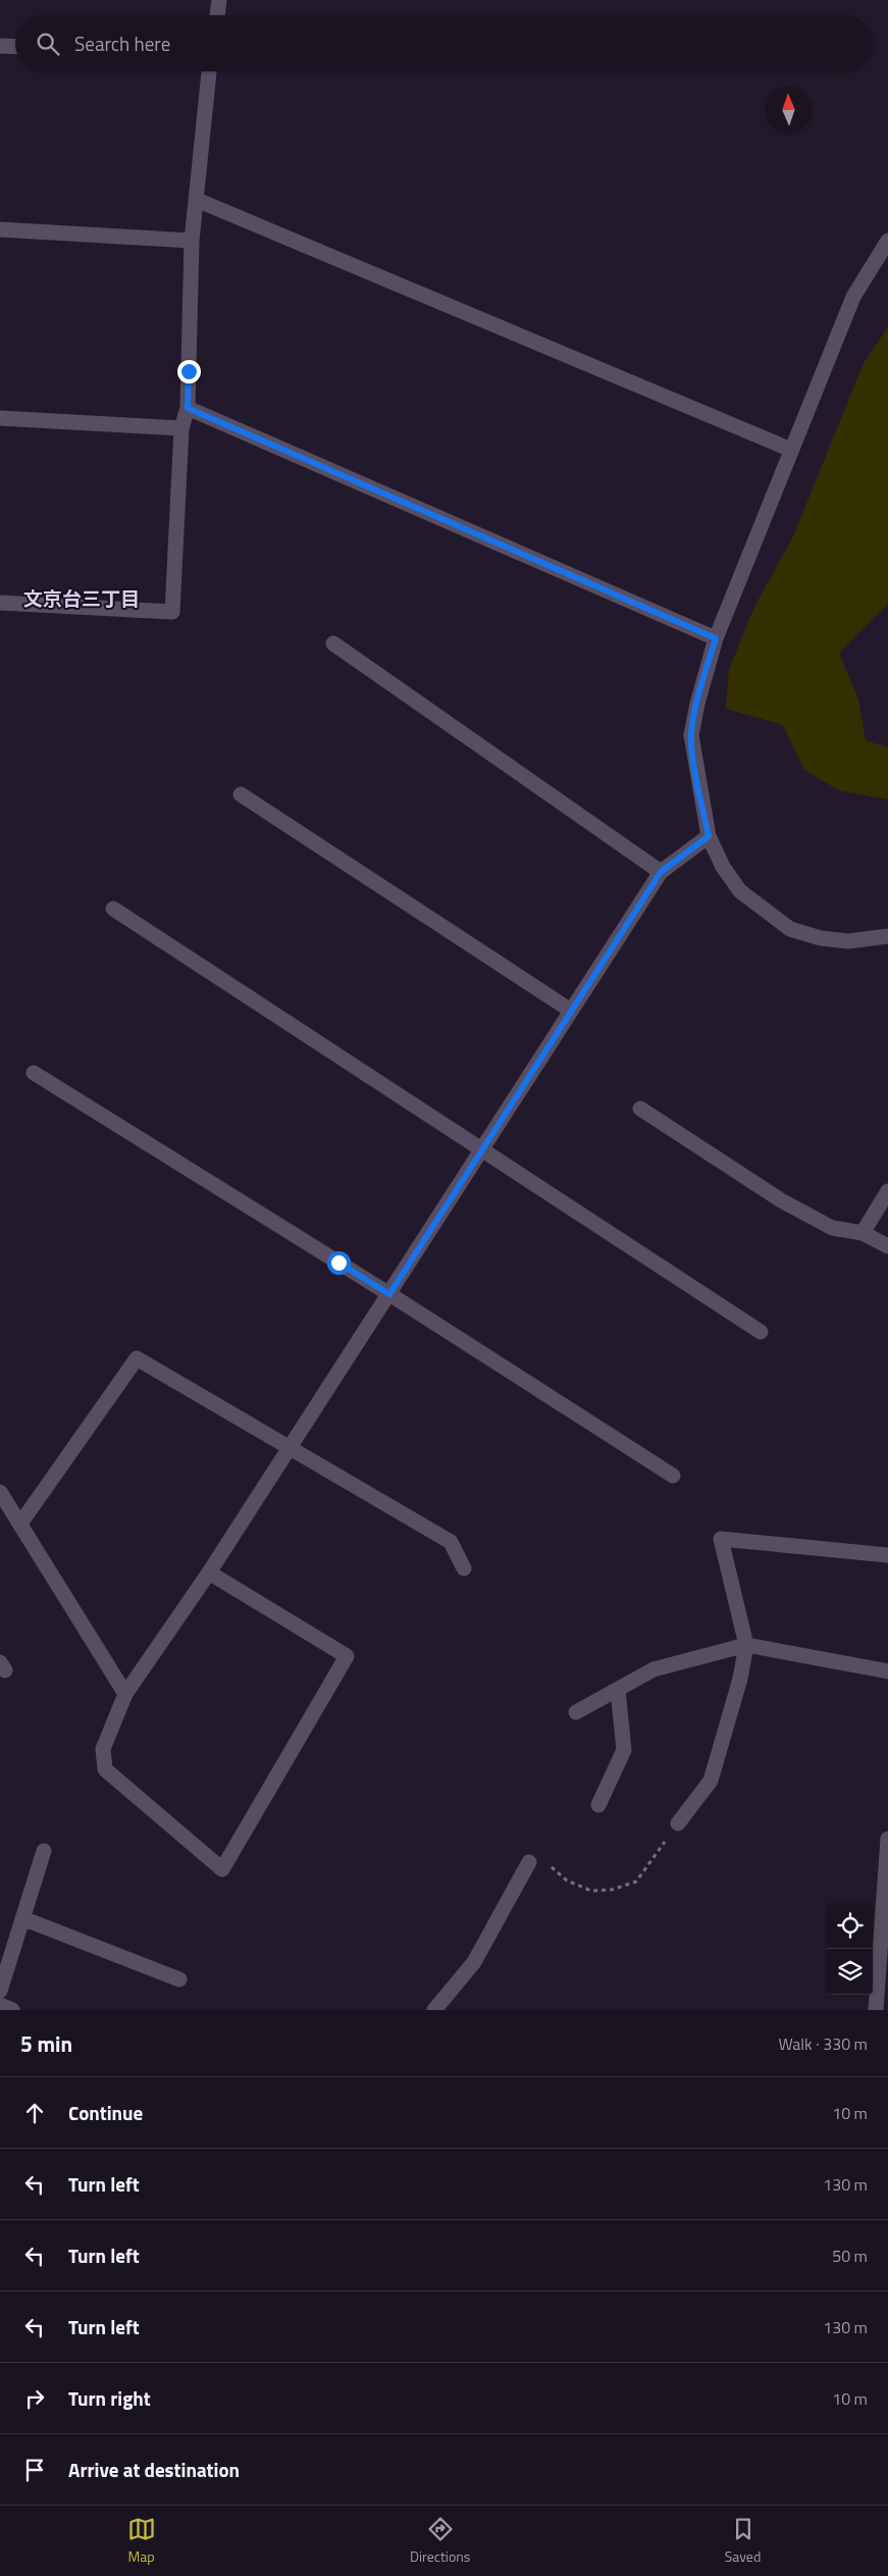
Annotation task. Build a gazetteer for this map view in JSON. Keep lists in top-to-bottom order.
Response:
{
  "districts": ["文京台三丁目"],
  "north": "top",
  "page": {
    "search": "Search here",
    "heading": ["5 min", "Walk · 330 m"],
    "list": [
      ["Continue", "10 m"],
      ["Turn left", "130 m"],
      ["Turn left", "50 m"],
      ["Turn left", "130 m"],
      ["Turn right", "10 m"],
      "Arrive at destination"
    ],
    "nav": ["Map", "Directions", "Saved"]
  }
}
